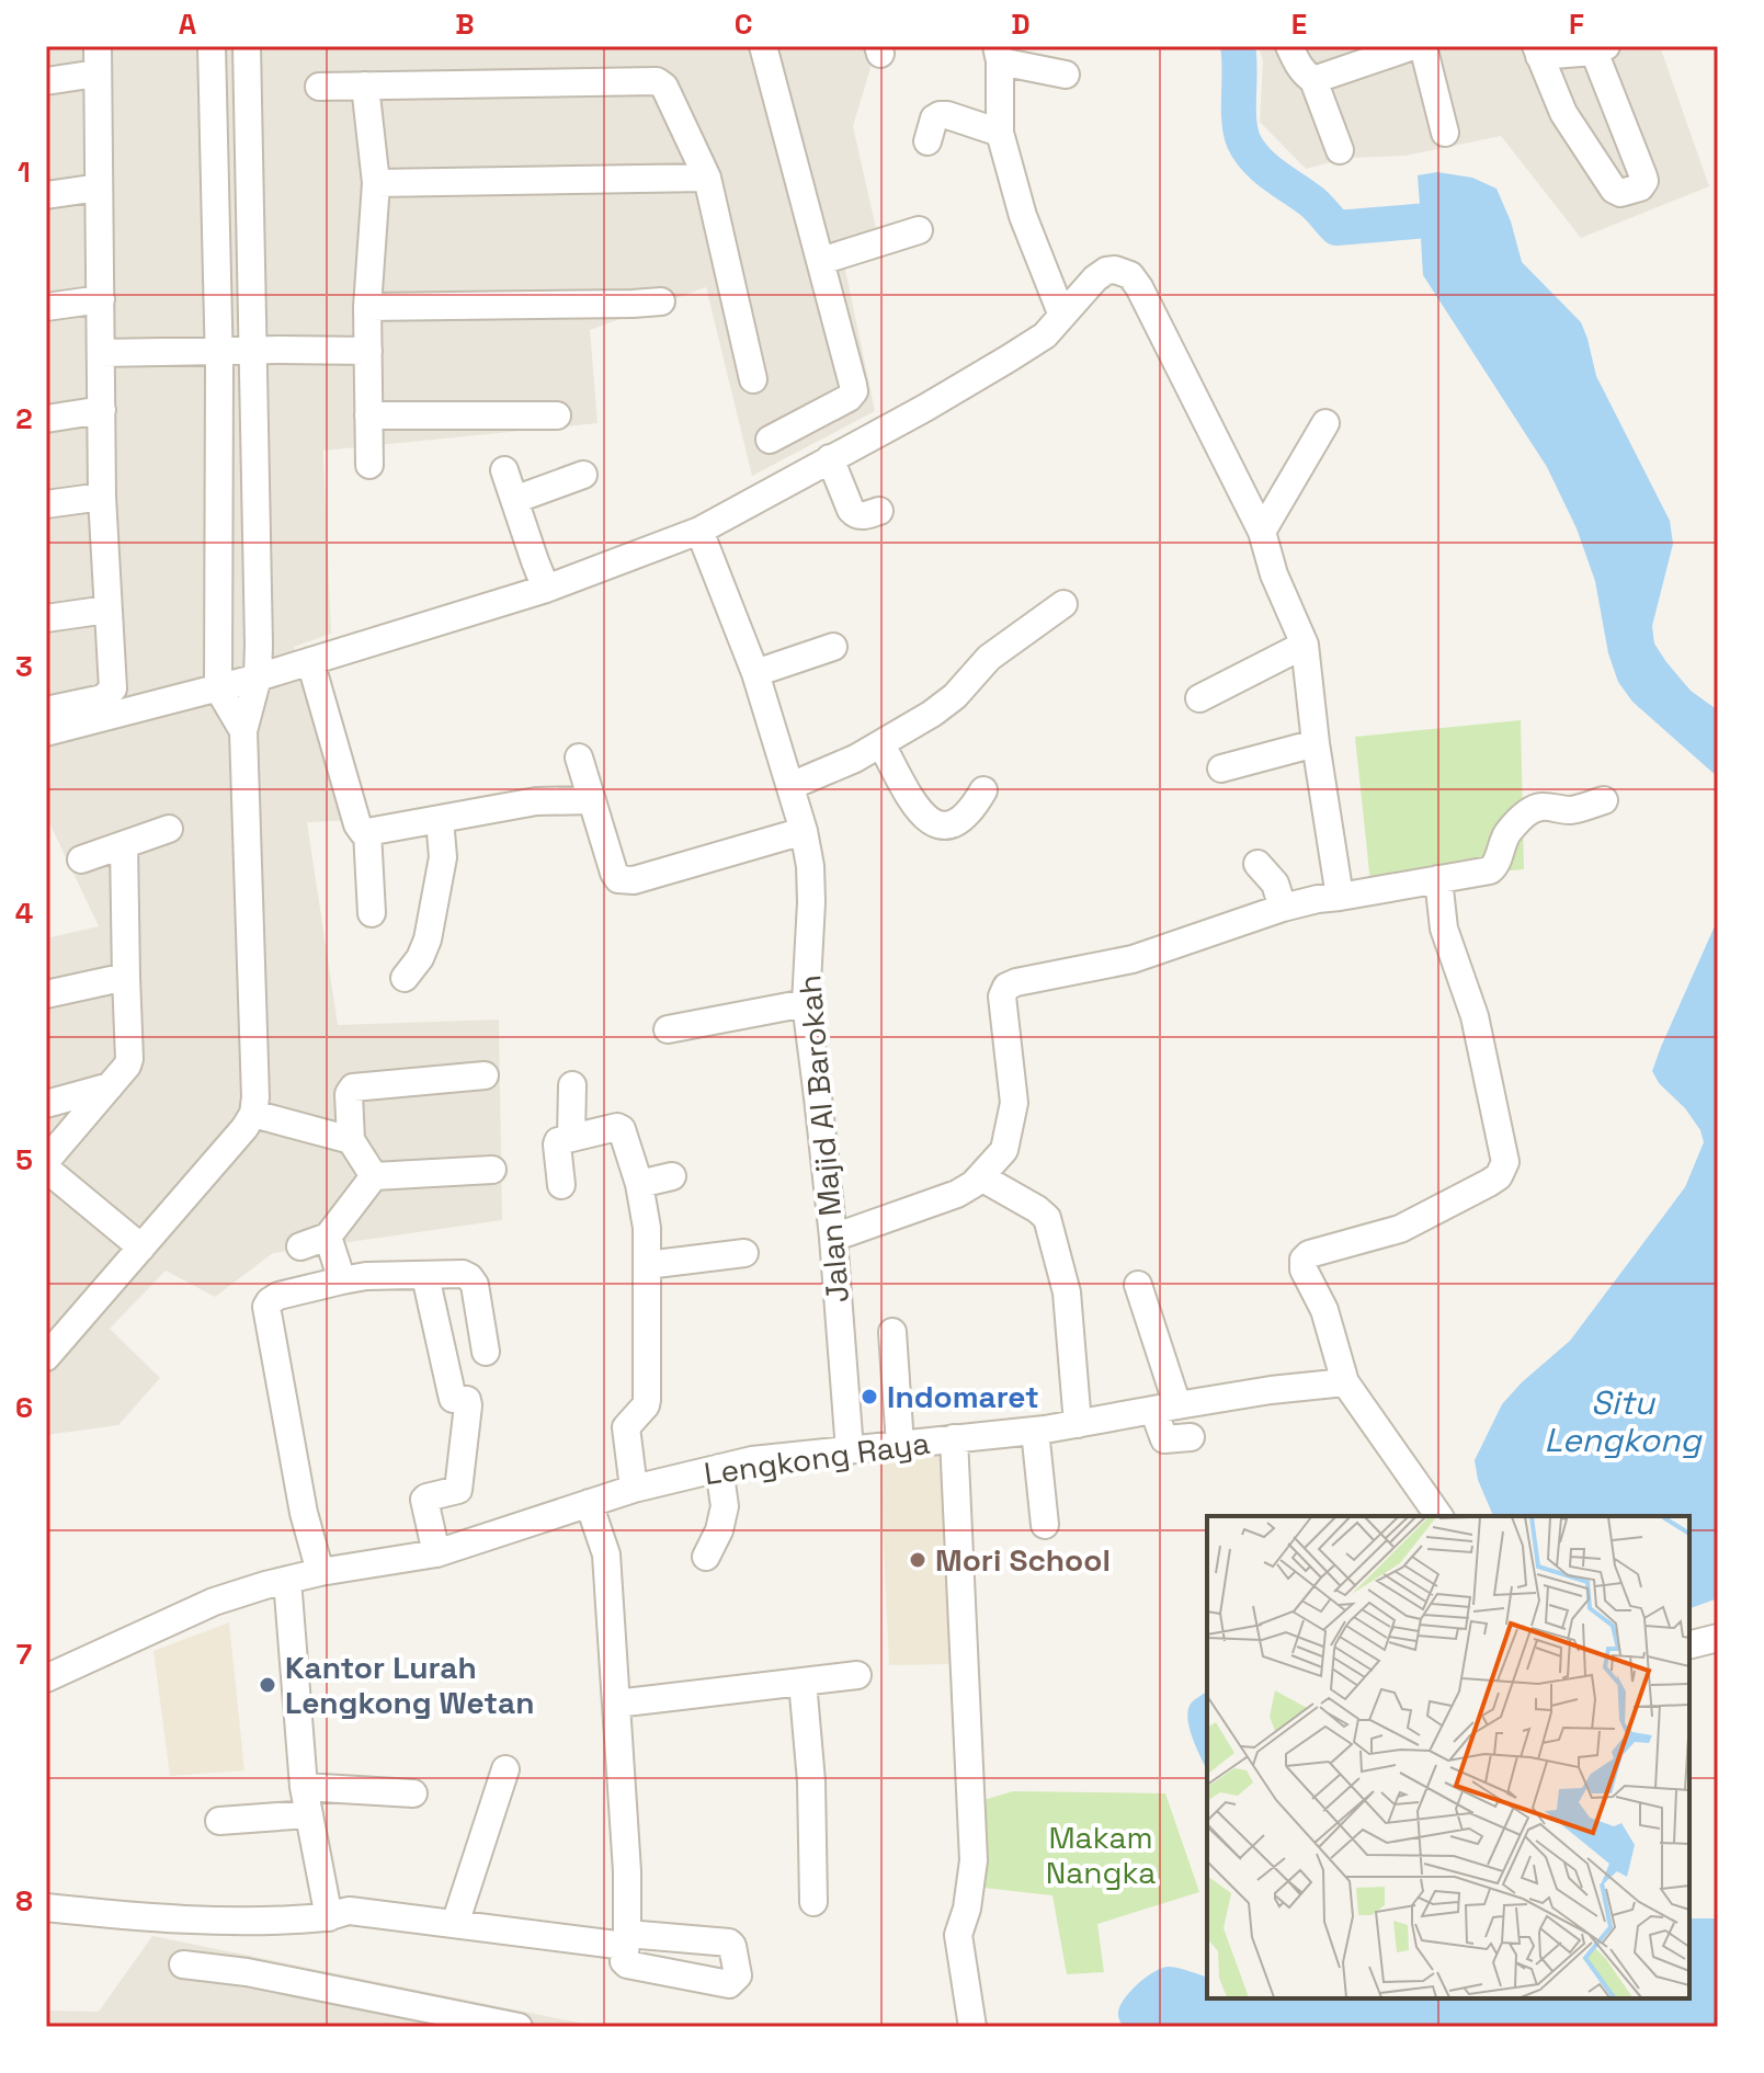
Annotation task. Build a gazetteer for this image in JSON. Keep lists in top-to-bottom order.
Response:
{
  "streets": {
    "street": ["Jalan Majid Al Barokah", "Lengkong Raya"]
  },
  "crossings": [
    ["Jalan Majid Al Barokah", "Lengkong Raya"]
  ],
  "water": ["Situ Lengkong"],
  "parks": ["Makam Nangka"],
  "places": ["Indomaret", "Mori School", "Kantor Lurah Lengkong Wetan"],
  "grid": {
    "columns": [
      "A",
      "B",
      "C",
      "D",
      "E",
      "F"
    ],
    "rows": [
      "1",
      "2",
      "3",
      "4",
      "5",
      "6",
      "7",
      "8"
    ]
  }
}
